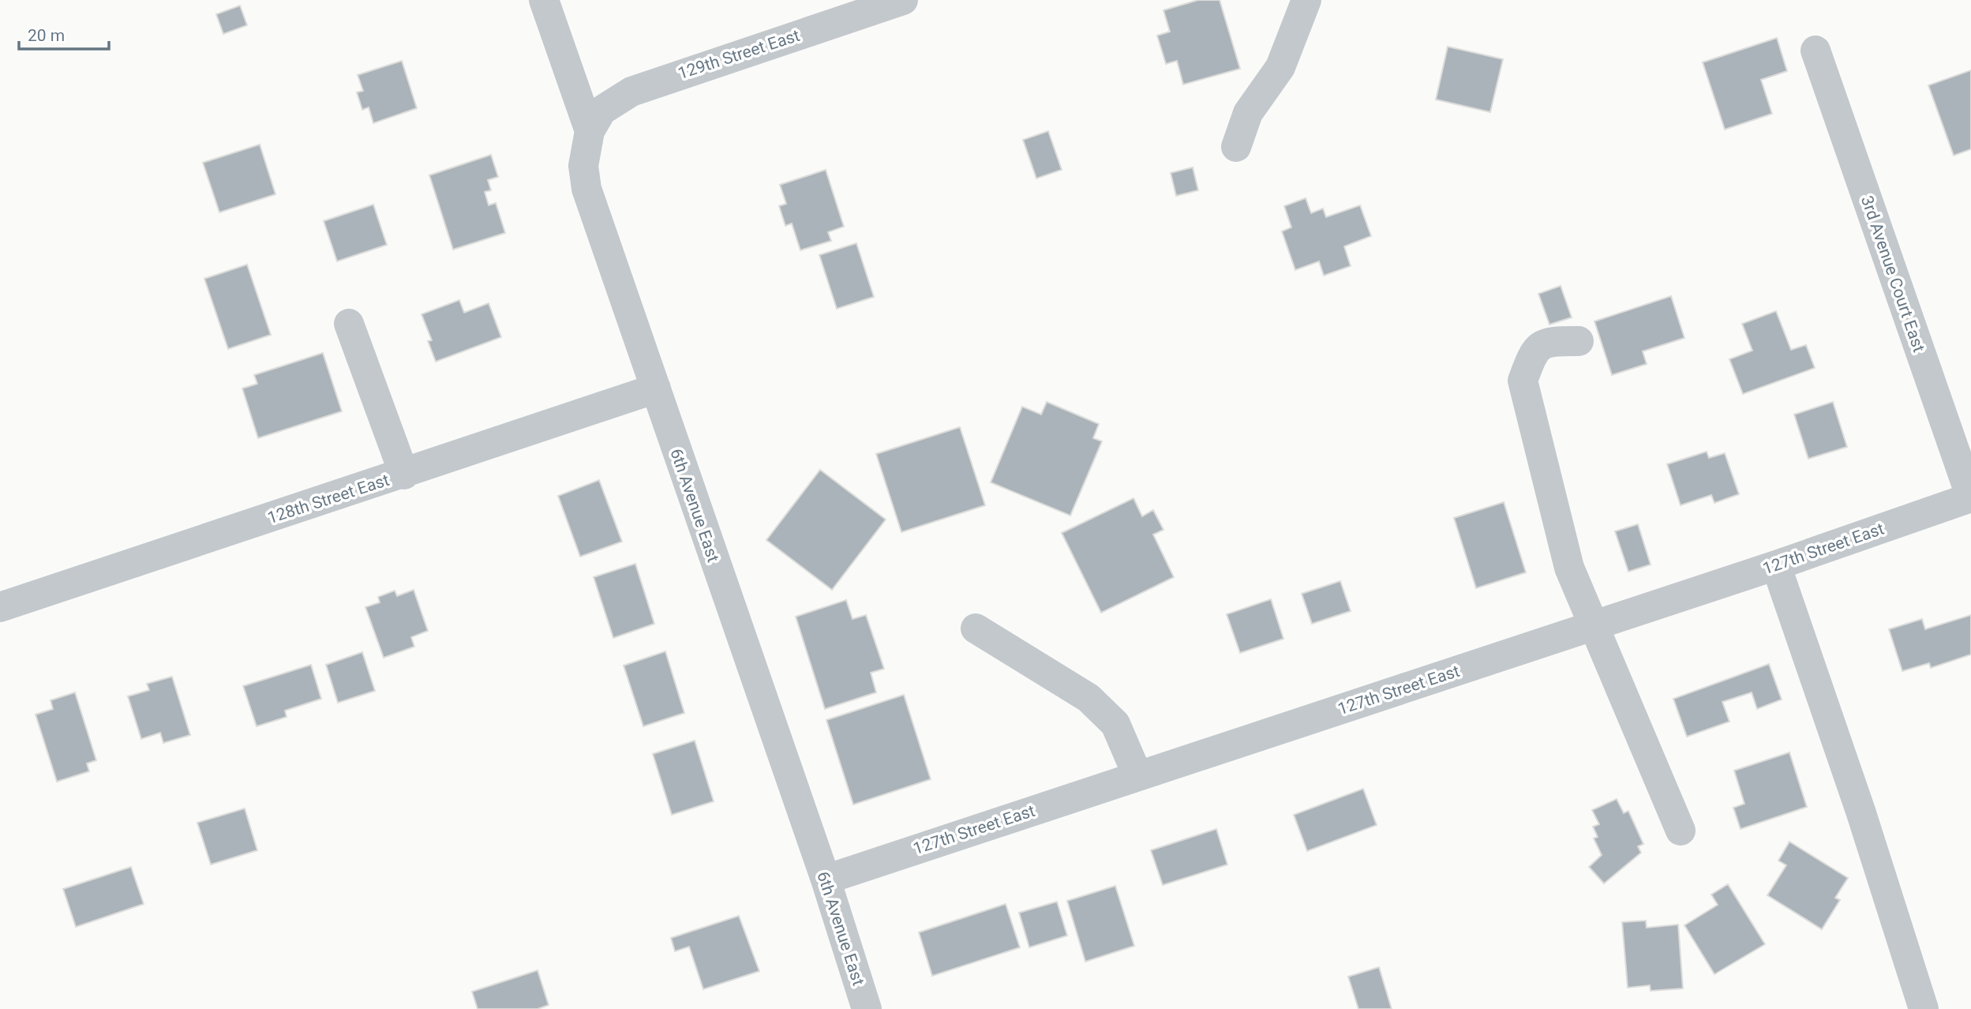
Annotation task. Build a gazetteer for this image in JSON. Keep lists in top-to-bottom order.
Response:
{
  "streets": {
    "street": [
      "129th Street East",
      "3rd Avenue Court East",
      "128th Street East",
      "6th Avenue East",
      "127th Street East"
    ]
  },
  "crossings": [
    ["129th Street East", "6th Avenue East"],
    ["3rd Avenue Court East", "127th Street East"],
    ["128th Street East", "6th Avenue East"],
    ["6th Avenue East", "127th Street East"]
  ],
  "scale_bar": "20 m"
}
